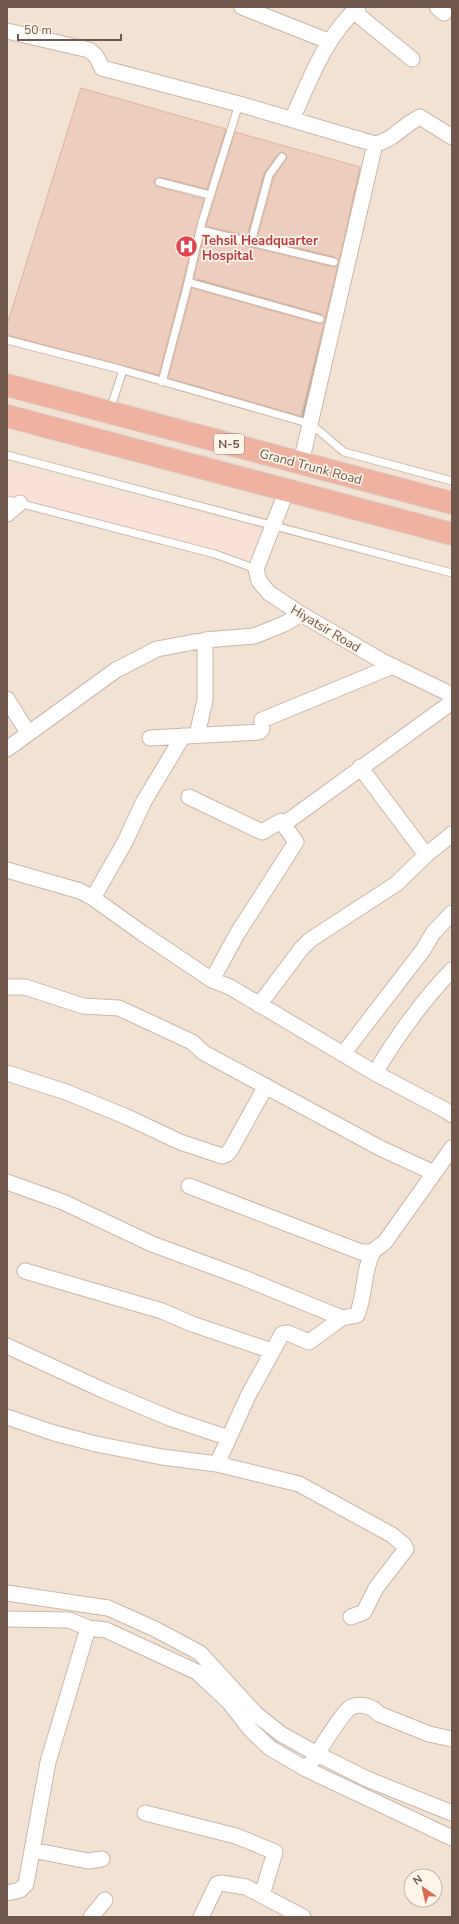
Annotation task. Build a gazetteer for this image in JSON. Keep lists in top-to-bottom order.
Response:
{
  "streets": {
    "highway": ["N-5", "Grand Trunk Road"],
    "street": ["Hiyatsir Road"]
  },
  "places": {
    "hospital": ["Tehsil Headquarter Hospital"]
  },
  "scale_bar": "50 m",
  "north": "top left"
}
